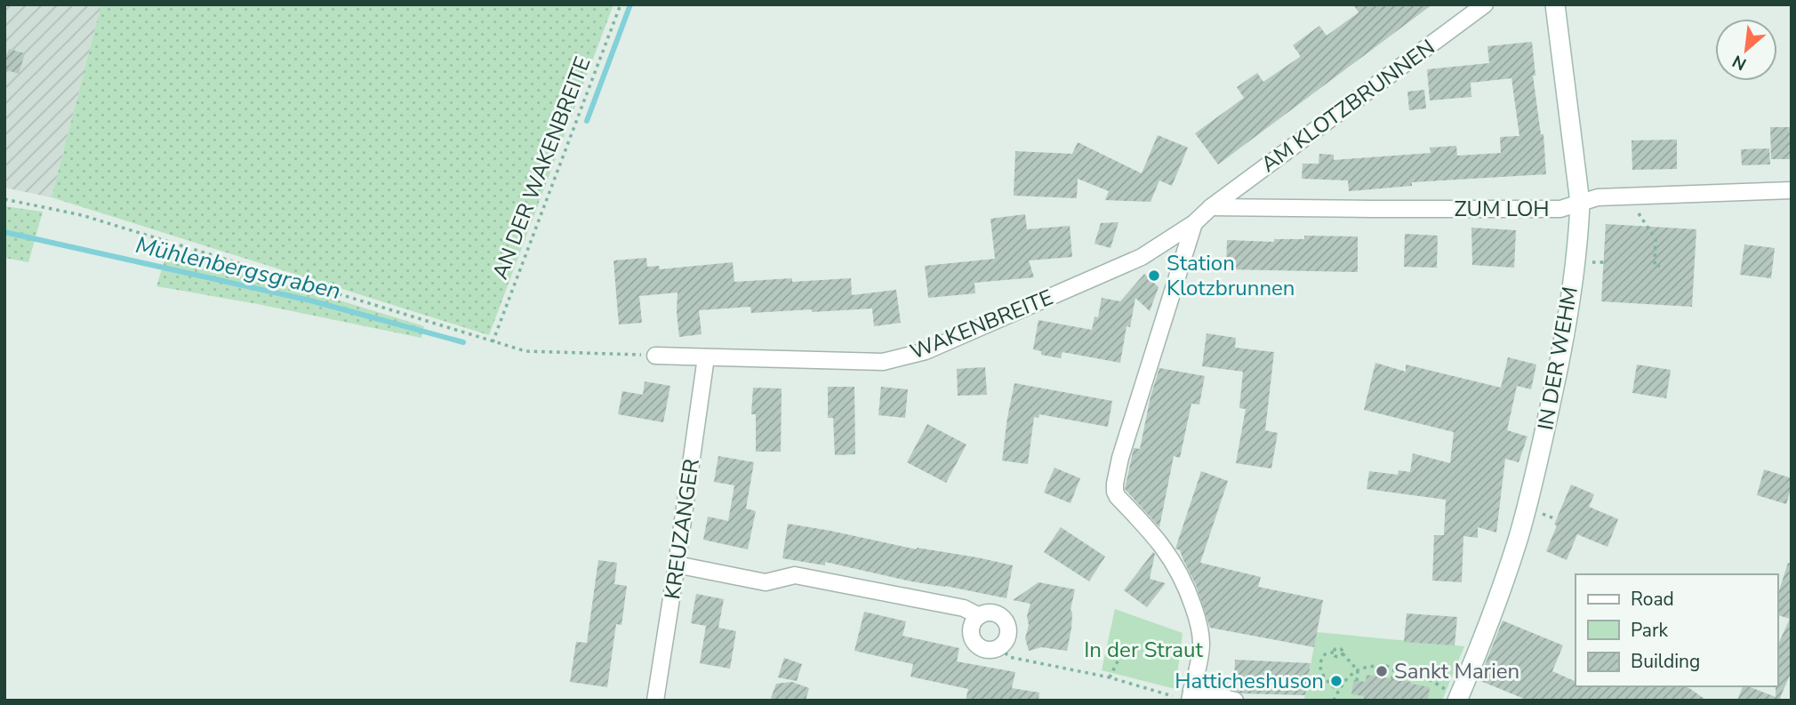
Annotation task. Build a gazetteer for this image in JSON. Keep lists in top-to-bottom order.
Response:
{
  "streets": {
    "street": [
      "AM KLOTZBRUNNEN",
      "ZUM LOH",
      "WAKENBREITE",
      "IN DER WEHM",
      "KREUZANGER"
    ],
    "path": ["AN DER WAKENBREITE"]
  },
  "crossings": [
    ["AM KLOTZBRUNNEN", "ZUM LOH"],
    ["AM KLOTZBRUNNEN", "WAKENBREITE"],
    ["ZUM LOH", "WAKENBREITE"],
    ["ZUM LOH", "IN DER WEHM"],
    ["WAKENBREITE", "KREUZANGER"]
  ],
  "water": ["Mühlenbergsgraben"],
  "parks": ["In der Straut"],
  "places": ["Station Klotzbrunnen", "Sankt Marien", "Hatticheshuson"],
  "legend": ["Road", "Park", "Building"],
  "north": "bottom left"
}
